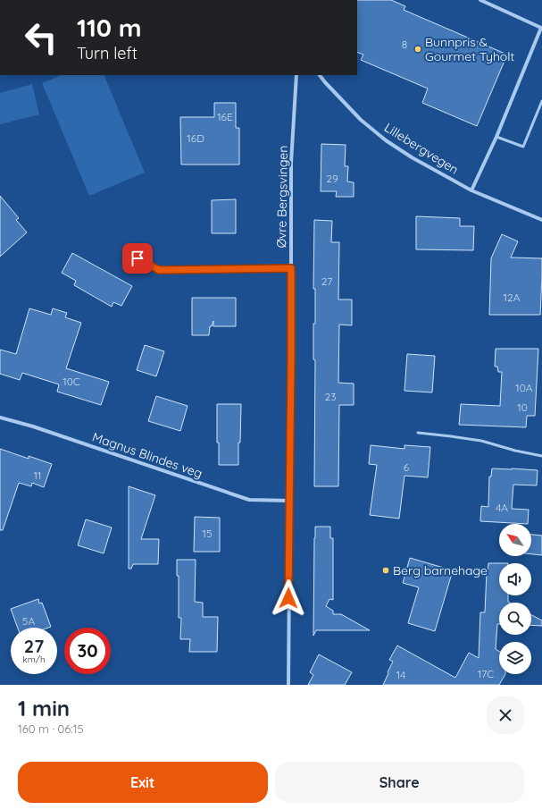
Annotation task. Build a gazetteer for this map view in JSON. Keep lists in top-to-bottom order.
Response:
{
  "streets": {
    "street": ["Lillebergvegen", "Øvre Bergsvingen", "Magnus Blindes veg"]
  },
  "crossings": [
    ["Øvre Bergsvingen", "Magnus Blindes veg"]
  ],
  "places": ["Bunnpris & Gourmet Tyholt", "Berg barnehage"],
  "house_numbers": [
    "8",
    "16E",
    "16D",
    "29",
    "27",
    "12A",
    "10C",
    "10A",
    "23",
    "10",
    "6",
    "11",
    "4A",
    "15",
    "5A",
    "17C",
    "14"
  ],
  "north": "top left",
  "page": {
    "turn": ["110 m", "Turn left"],
    "speed": "27 km/h",
    "limit": "30",
    "heading": ["1 min", "160 m · 06:15"],
    "buttons": ["Exit", "Share"]
  }
}
